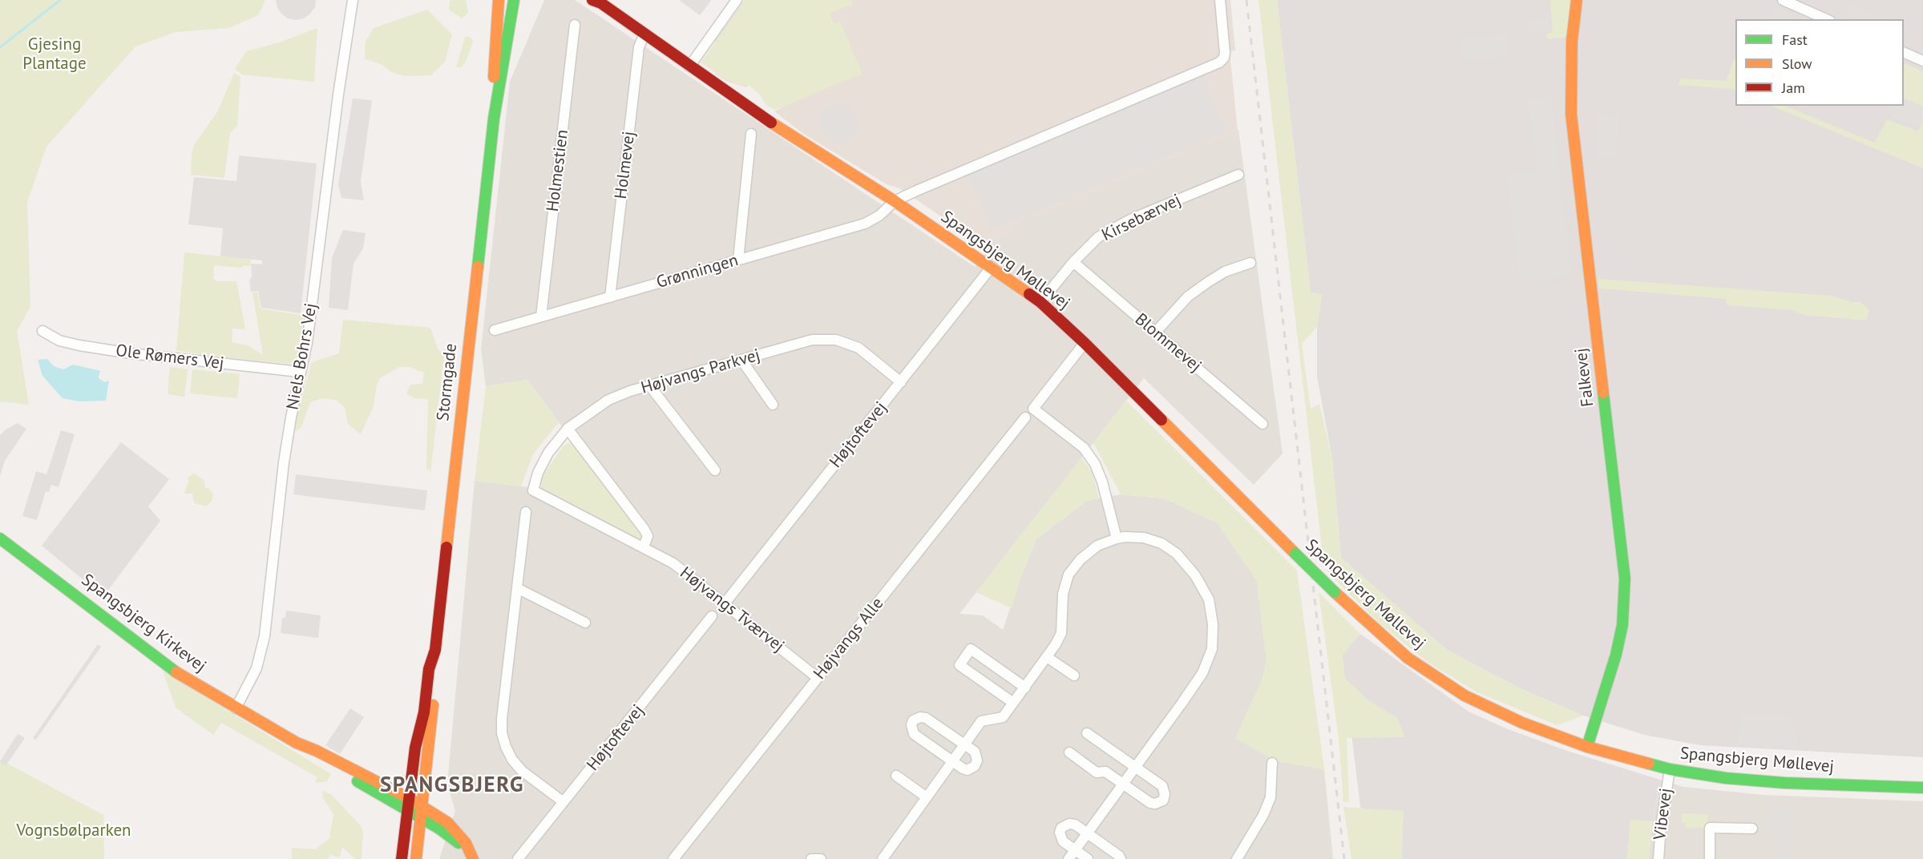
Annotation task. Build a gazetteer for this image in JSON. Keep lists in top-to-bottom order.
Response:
{
  "streets": {
    "street": [
      "Holmevej",
      "Holmestien",
      "Kirsebærvej",
      "Spangsbjerg Møllevej",
      "Grønningen",
      "Blommevej",
      "Niels Bohrs Vej",
      "Ole Rømers Vej",
      "Højvangs Parkvej",
      "Falkevej",
      "Stormgade",
      "Højtoftevej",
      "Højvangs Tværvej",
      "Spangsbjerg Kirkevej",
      "Højvangs Alle",
      "Vibevej"
    ]
  },
  "crossings": [
    ["Holmevej", "Spangsbjerg Møllevej"],
    ["Holmevej", "Grønningen"],
    ["Holmestien", "Grønningen"],
    ["Kirsebærvej", "Spangsbjerg Møllevej"],
    ["Kirsebærvej", "Blommevej"],
    ["Spangsbjerg Møllevej", "Grønningen"],
    ["Spangsbjerg Møllevej", "Falkevej"],
    ["Spangsbjerg Møllevej", "Højtoftevej"],
    ["Spangsbjerg Møllevej", "Vibevej"],
    ["Niels Bohrs Vej", "Ole Rømers Vej"],
    ["Niels Bohrs Vej", "Spangsbjerg Kirkevej"],
    ["Højvangs Parkvej", "Højtoftevej"],
    ["Højvangs Parkvej", "Højvangs Tværvej"],
    ["Stormgade", "Spangsbjerg Kirkevej"],
    ["Højtoftevej", "Højvangs Tværvej"],
    ["Højvangs Tværvej", "Højvangs Alle"]
  ],
  "districts": ["SPANGSBJERG"],
  "parks": ["Gjesing Plantage", "Vognsbølparken"],
  "legend": ["Fast", "Slow", "Jam"]
}
